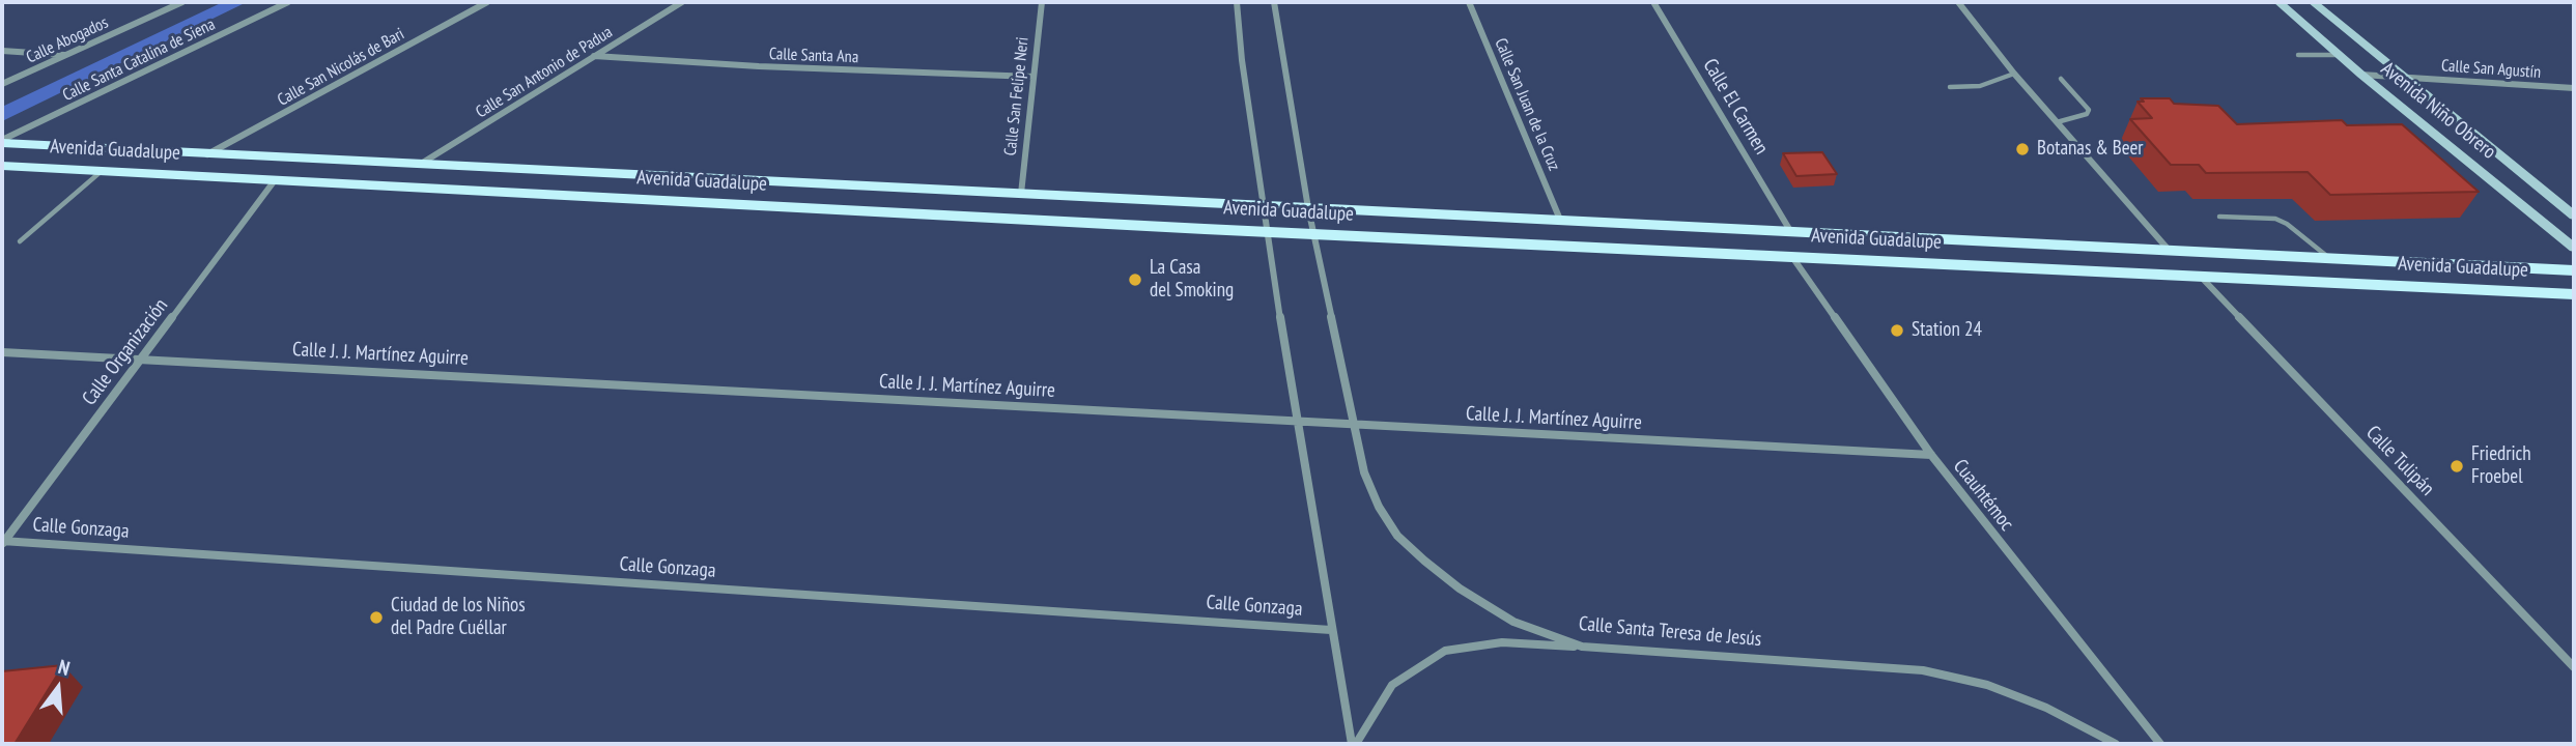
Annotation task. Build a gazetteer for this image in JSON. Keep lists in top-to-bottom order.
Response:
{
  "streets": {
    "main road": ["Avenida Niño Obrero", "Avenida Guadalupe"],
    "street": [
      "Calle Abogados",
      "Calle Santa Ana",
      "Calle Santa Catalina de Siena",
      "Calle San Nicolás de Bari",
      "Calle San Agustín",
      "Calle San Antonio de Padua",
      "Calle San Felipe Neri",
      "Calle San Juan de la Cruz",
      "Calle El Carmen",
      "Calle Organización",
      "Calle J. J. Martínez Aguirre",
      "Calle Tulipán",
      "Cuauhtémoc",
      "Calle Gonzaga",
      "Calle Santa Teresa de Jesús"
    ]
  },
  "crossings": [
    ["Calle Santa Ana", "Calle San Antonio de Padua"],
    ["Calle Santa Ana", "Calle San Felipe Neri"],
    ["Calle Santa Catalina de Siena", "Avenida Guadalupe"],
    ["Calle San Nicolás de Bari", "Avenida Guadalupe"],
    ["Calle San Agustín", "Avenida Niño Obrero"],
    ["Calle San Antonio de Padua", "Avenida Guadalupe"],
    ["Calle San Felipe Neri", "Avenida Guadalupe"],
    ["Calle San Juan de la Cruz", "Avenida Guadalupe"],
    ["Calle El Carmen", "Avenida Guadalupe"],
    ["Avenida Guadalupe", "Calle Organización"],
    ["Avenida Guadalupe", "Calle Tulipán"],
    ["Avenida Guadalupe", "Cuauhtémoc"],
    ["Avenida Guadalupe", "Calle Santa Teresa de Jesús"],
    ["Calle Organización", "Calle J. J. Martínez Aguirre"],
    ["Calle Organización", "Calle Gonzaga"],
    ["Calle J. J. Martínez Aguirre", "Cuauhtémoc"],
    ["Calle J. J. Martínez Aguirre", "Calle Santa Teresa de Jesús"]
  ],
  "places": [
    "Botanas & Beer",
    "La Casa del Smoking",
    "Station 24",
    "Friedrich Froebel",
    "Ciudad de los Niños del Padre Cuéllar"
  ],
  "north": "top"
}
